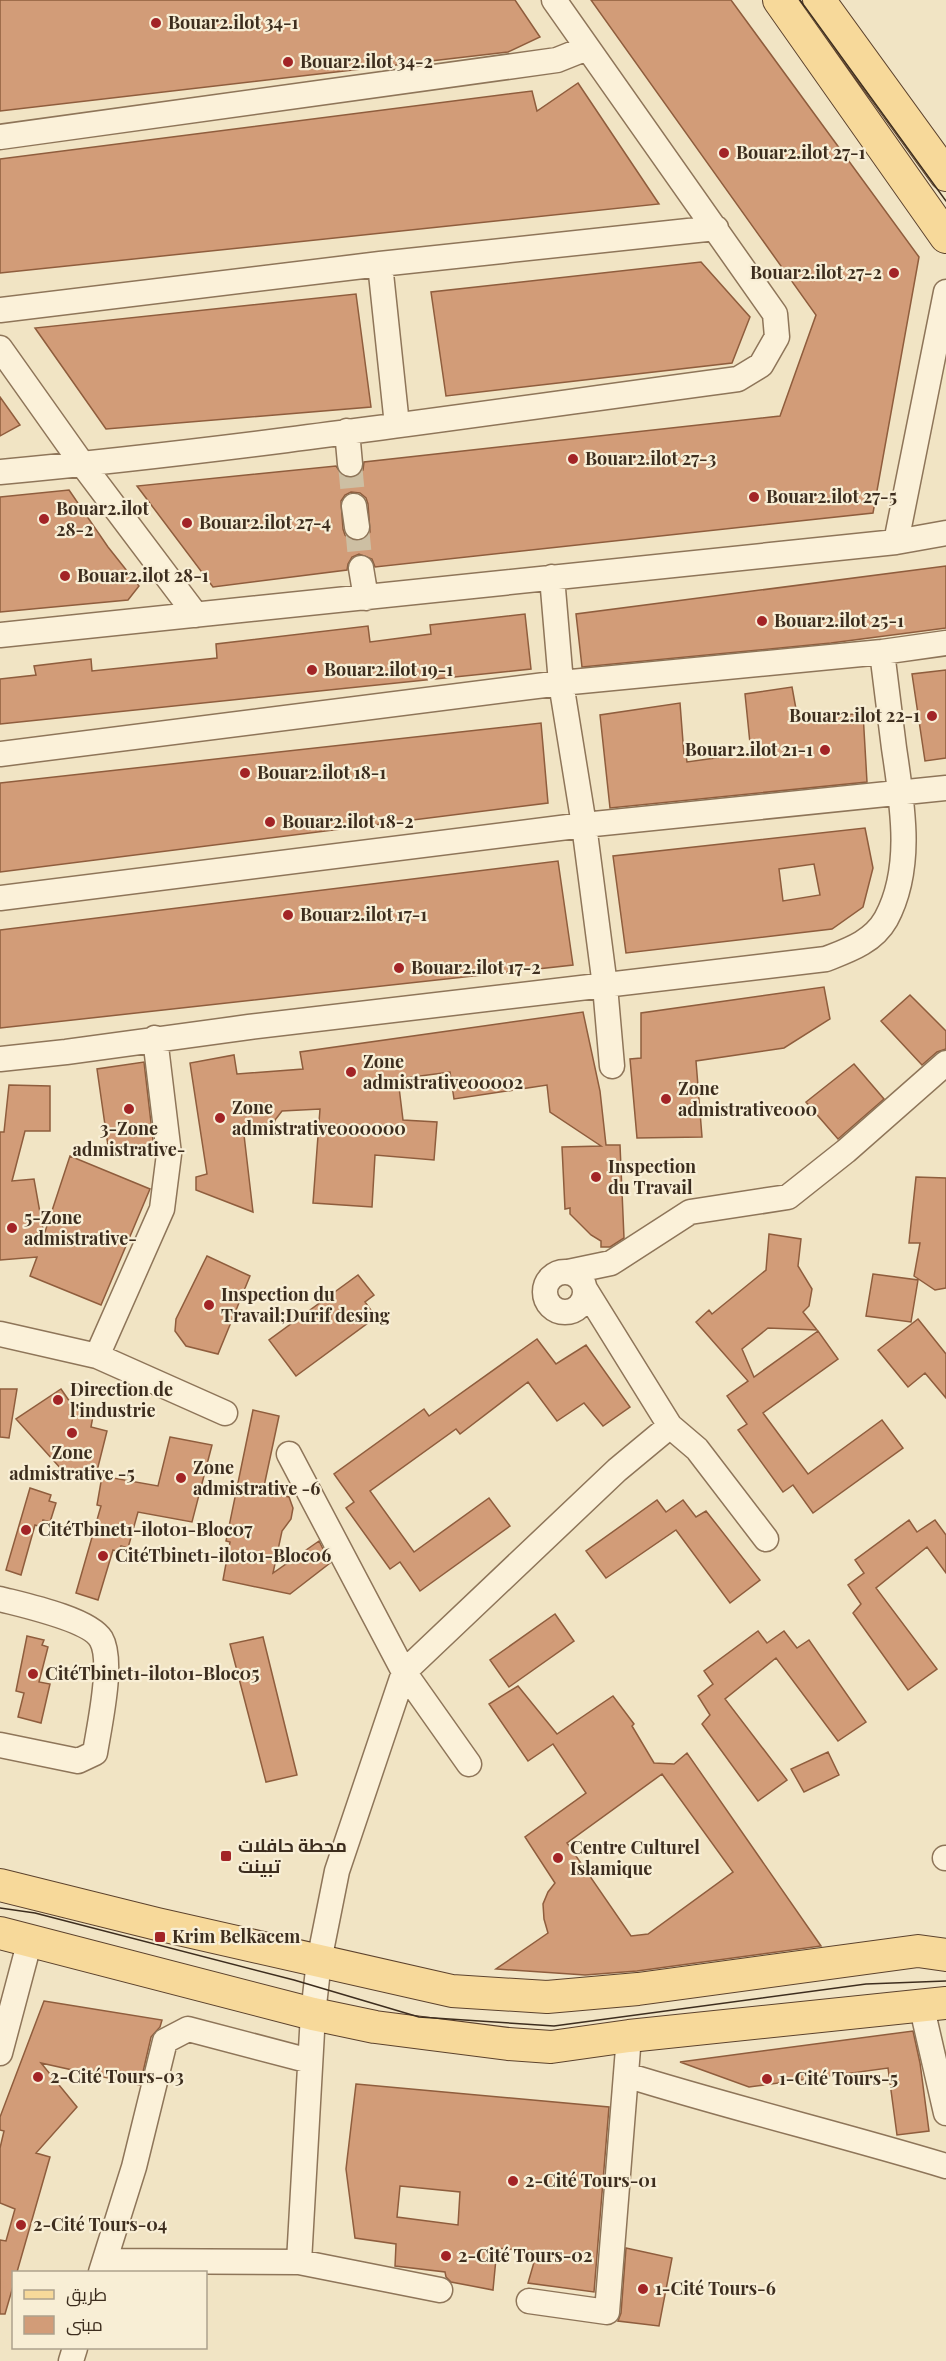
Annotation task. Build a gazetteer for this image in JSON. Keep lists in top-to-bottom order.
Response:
{
  "places": {
    "other": [
      "Bouar2.ilot 34-1",
      "Bouar2.ilot 34-2",
      "Bouar2.ilot 27-1",
      "Bouar2.ilot 27-2",
      "Bouar2.ilot 27-3",
      "Bouar2.ilot 27-5",
      "Bouar2.ilot 28-2",
      "Bouar2.ilot 27-4",
      "Bouar2.ilot 28-1",
      "Bouar2.ilot 25-1",
      "Bouar2.ilot 19-1",
      "Bouar2.ilot 22-1",
      "Bouar2.ilot 21-1",
      "Bouar2.ilot 18-1",
      "Bouar2.ilot 18-2",
      "Bouar2.ilot 17-1",
      "Bouar2.ilot 17-2",
      "Zone admistrative00002",
      "Zone admistrative000",
      "3-Zone admistrative-",
      "Zone admistrative000000",
      "Inspection du Travail",
      "5-Zone admistrative-",
      "Inspection du Travail;Durif desing",
      "Direction de l'industrie",
      "Zone admistrative -5",
      "Zone admistrative -6",
      "CitéTbinet1-ilot01-Bloc07",
      "CitéTbinet1-ilot01-Bloc06",
      "CitéTbinet1-ilot01-Bloc05",
      "Centre Culturel Islamique",
      "2-Cité Tours-03",
      "1-Cité Tours-5",
      "2-Cité Tours-01",
      "2-Cité Tours-04",
      "2-Cité Tours-02",
      "1-Cité Tours-6"
    ],
    "transit": ["محطة حافلات تبينت", "Krim Belkacem"]
  },
  "legend": ["طريق", "مبنى"]
}
